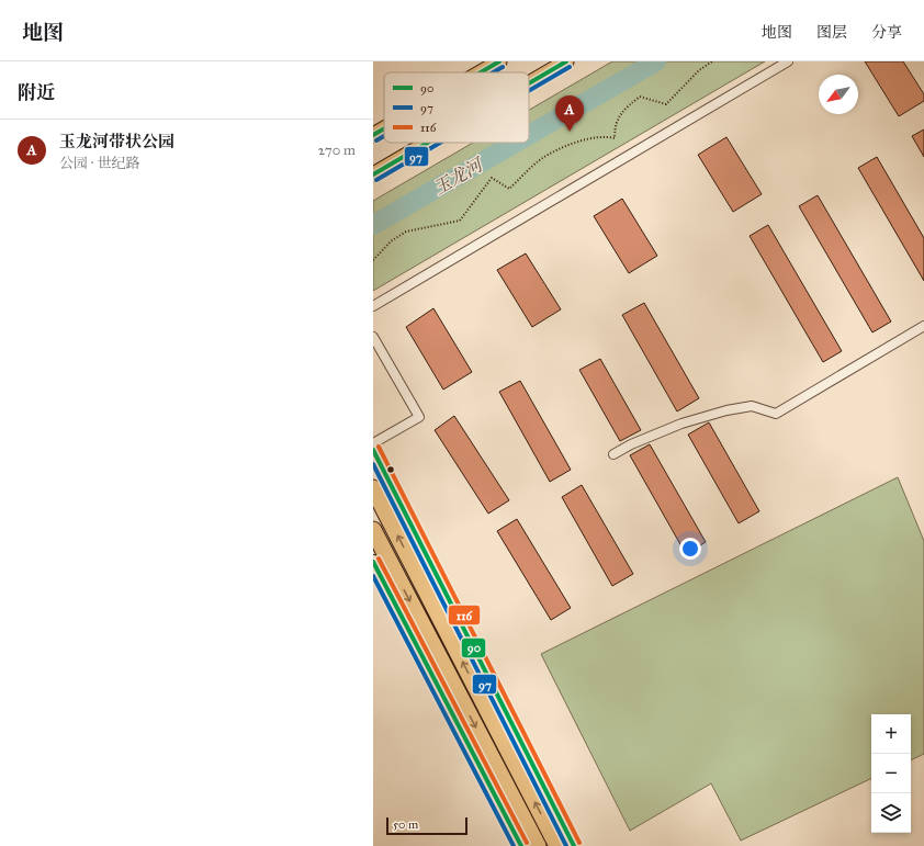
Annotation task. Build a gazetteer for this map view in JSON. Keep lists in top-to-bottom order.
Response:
{
  "water": ["玉龙河"],
  "lines": ["transit line 90", "transit line 97", "transit line 116"],
  "legend": ["90", "97", "116"],
  "scale_bar": "50 m",
  "north": "bottom left",
  "page": {
    "header": "地图",
    "nav": ["地图", "图层", "分享"],
    "heading": "附近",
    "pins": "A",
    "list": [
      {
        "mark": "A",
        "name": "玉龙河带状公园",
        "note": "公园 · 世纪路",
        "value": "270 m"
      }
    ],
    "map_buttons": ["+", "−"],
    "scale": "50 m"
  }
}
